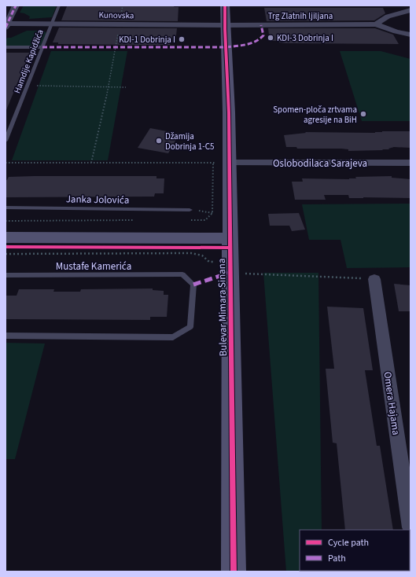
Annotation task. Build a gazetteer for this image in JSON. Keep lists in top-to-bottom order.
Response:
{
  "streets": {
    "street": [
      "Kunovska",
      "Trg Zlatnih ljiljana",
      "Oslobodilaca Sarajeva",
      "Bulevar Mimara Sinana",
      "Omera Hajama"
    ],
    "lane": ["Hamdije Kapidžića", "Janka Jolovića", "Mustafe Kamerića"]
  },
  "crossings": [
    ["Kunovska", "Trg Zlatnih ljiljana"],
    ["Kunovska", "Hamdije Kapidžića"],
    ["Kunovska", "Bulevar Mimara Sinana"],
    ["Trg Zlatnih ljiljana", "Bulevar Mimara Sinana"],
    ["Oslobodilaca Sarajeva", "Bulevar Mimara Sinana"]
  ],
  "places": [
    "KDI-3 Dobrinja I",
    "KDI-1 Dobrinja I",
    "Spomen-ploča zrtvama agresije na BiH",
    "Džamija Dobrinja 1-C5"
  ],
  "legend": ["Cycle path", "Path"]
}
